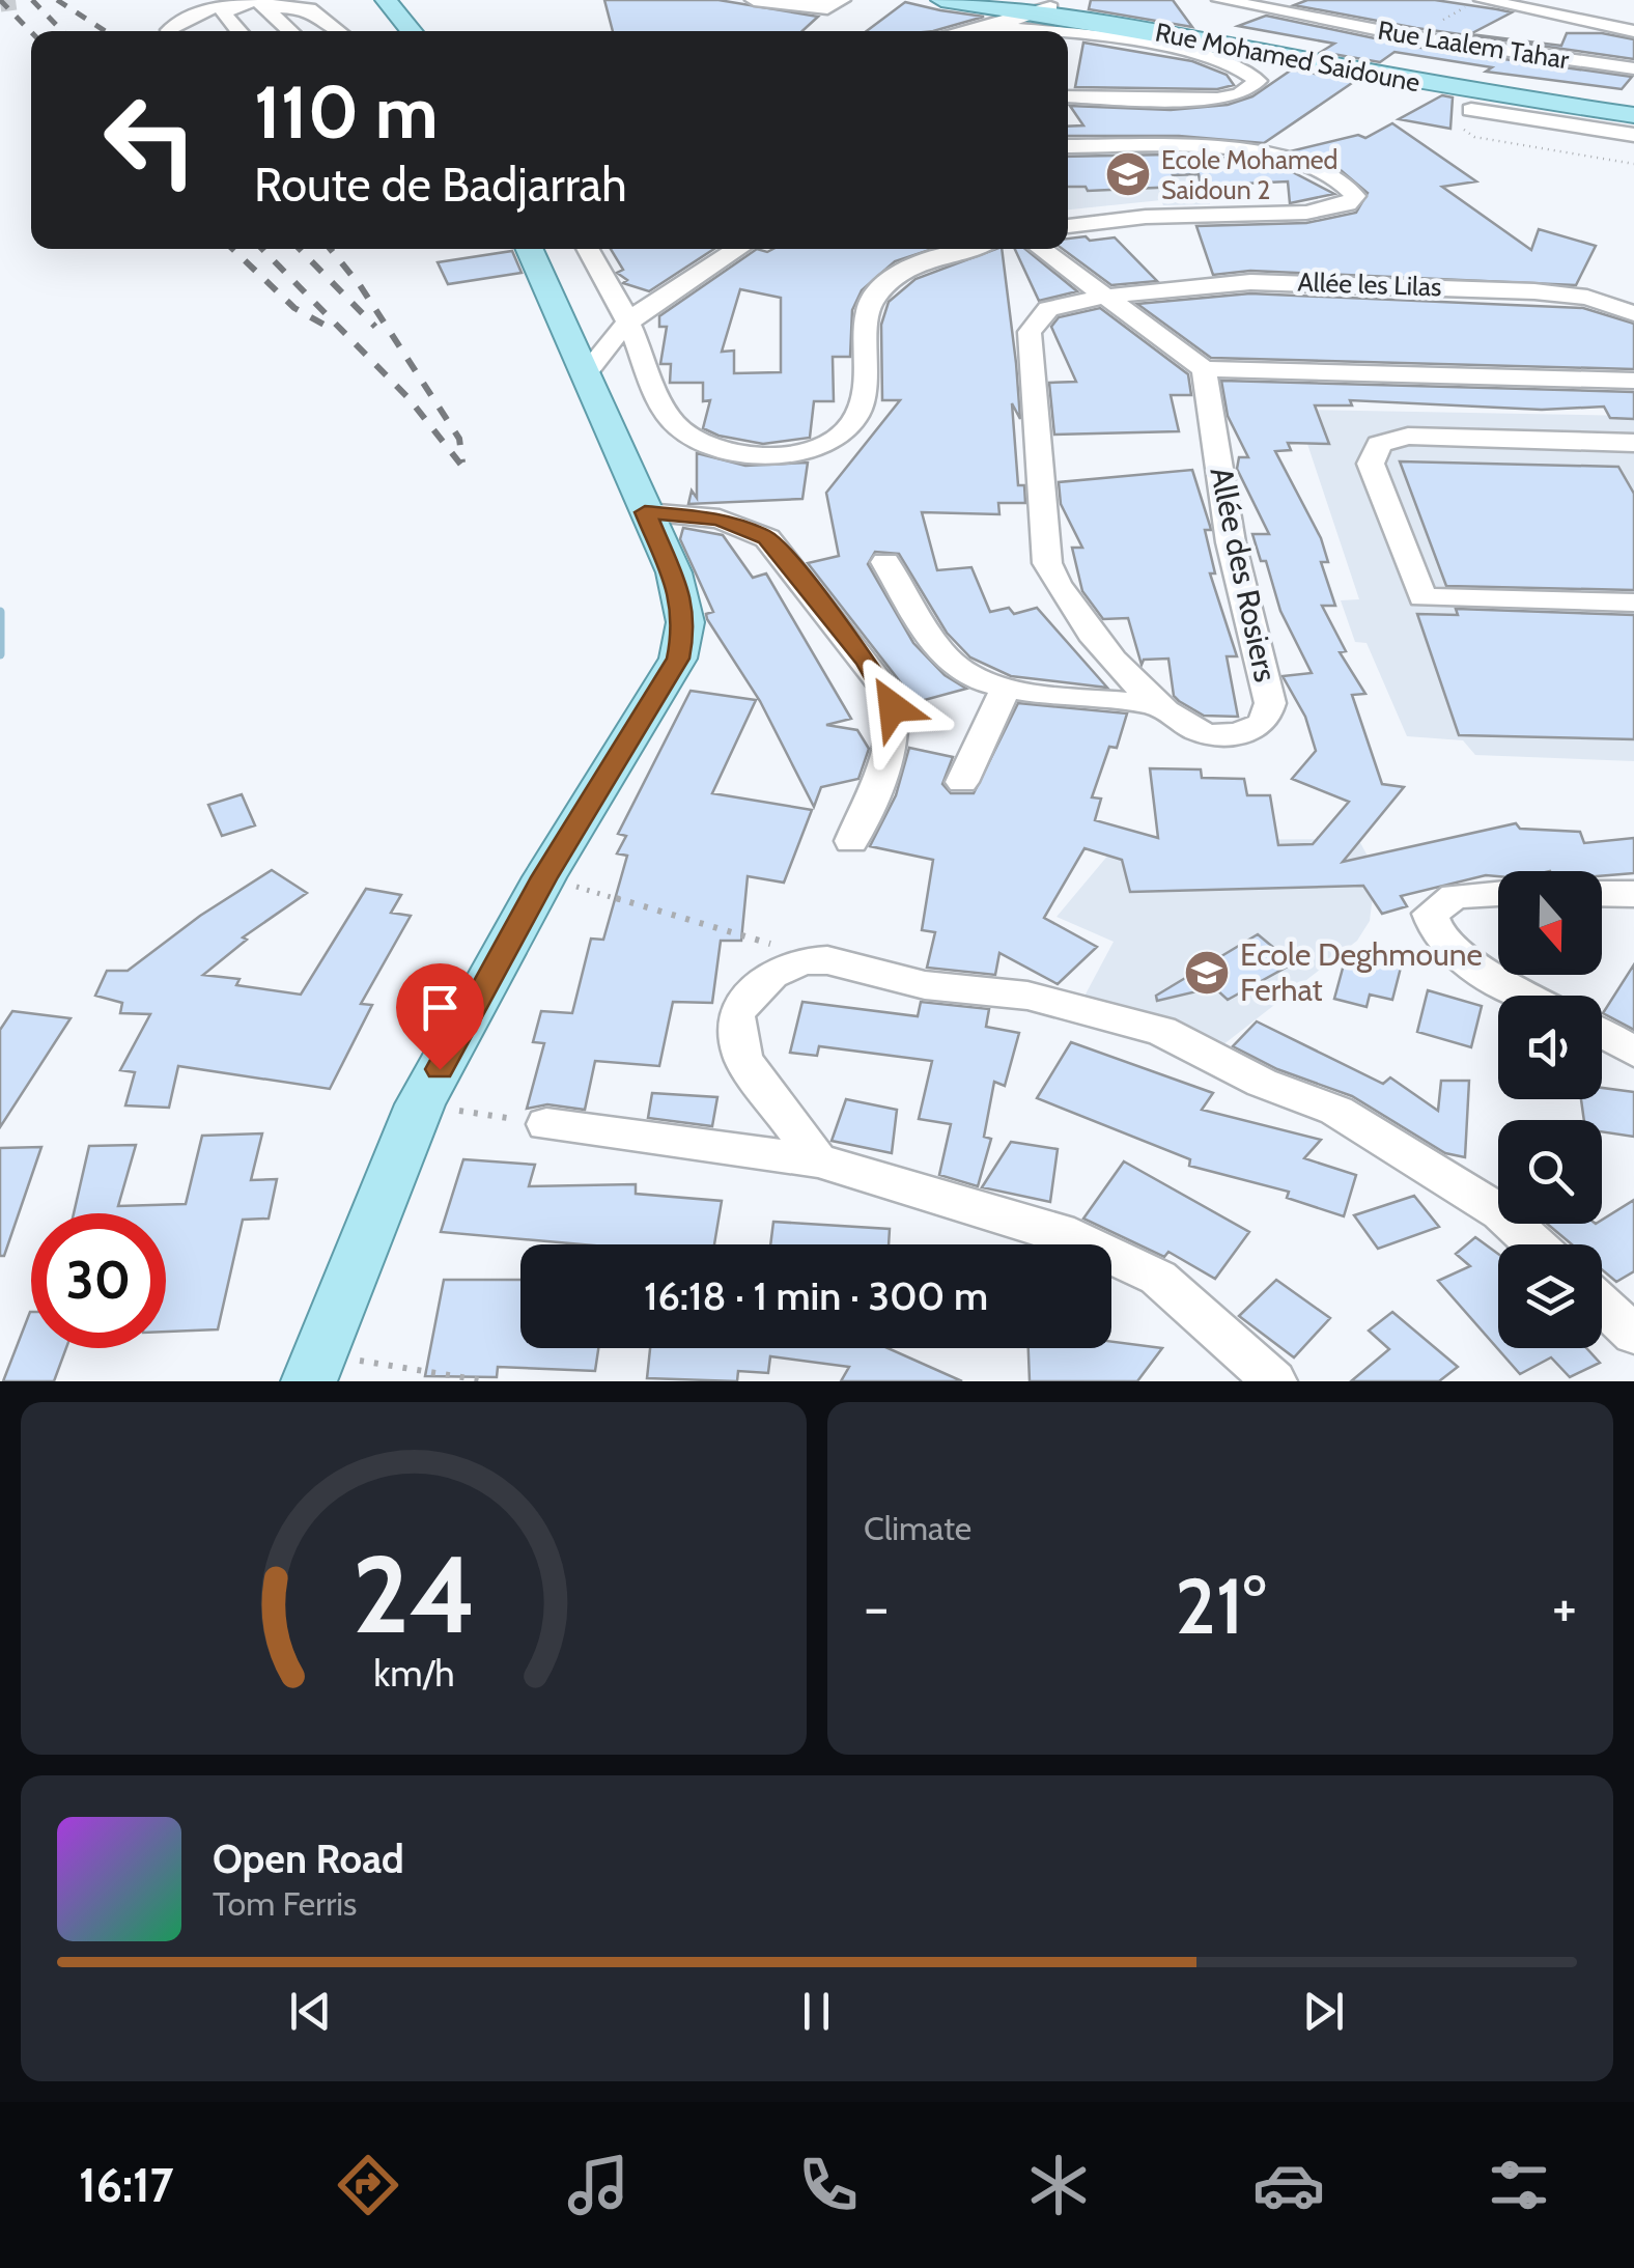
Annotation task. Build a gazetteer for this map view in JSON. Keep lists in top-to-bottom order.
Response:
{
  "streets": {
    "main road": ["Rue Mohamed Saidoune"],
    "street": ["Rue Laalem Tahar", "Allée les Lilas", "Allée des Rosiers"]
  },
  "crossings": [
    ["Allée les Lilas", "Allée des Rosiers"]
  ],
  "places": {
    "school or university": ["Ecole Mohamed Saidoun 2", "Ecole Deghmoune Ferhat"]
  },
  "north": "bottom",
  "page": {
    "turn": ["110 m", "Route de Badjarrah"],
    "limit": "30",
    "trip": "16:18 · 1 min · 300 m",
    "tile": "Climate",
    "heat": ["−", "21°", "+"],
    "song": ["Open Road", "Tom Ferris"],
    "tabs": "16:17",
    "gauge": ["24", "km/h"]
  }
}
